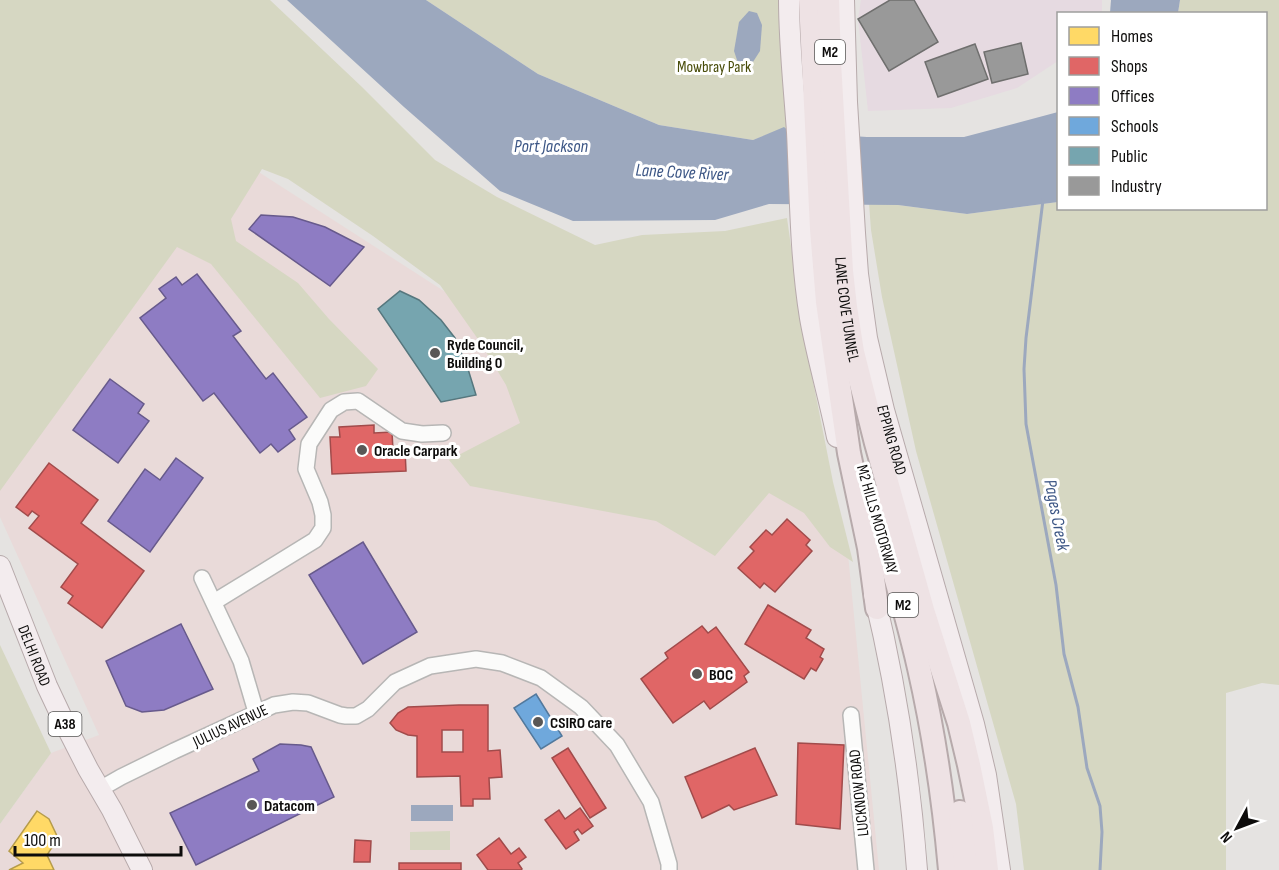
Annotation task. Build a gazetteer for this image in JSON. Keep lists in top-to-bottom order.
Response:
{
  "streets": {
    "highway": ["M2", "LANE COVE TUNNEL", "M2 HILLS MOTORWAY"],
    "main road": ["EPPING ROAD", "DELHI ROAD", "A38"],
    "street": ["JULIUS AVENUE", "LUCKNOW ROAD"]
  },
  "crossings": [
    ["M2", "LANE COVE TUNNEL"],
    ["M2", "M2 HILLS MOTORWAY"],
    ["LANE COVE TUNNEL", "EPPING ROAD"],
    ["LANE COVE TUNNEL", "M2 HILLS MOTORWAY"],
    ["DELHI ROAD", "JULIUS AVENUE"]
  ],
  "water": ["Port Jackson", "Lane Cove River", "Pages Creek"],
  "parks": ["Mowbray Park"],
  "places": [
    "Ryde Council, Building 0",
    "Oracle Carpark",
    "BOC",
    "CSIRO care",
    "Datacom"
  ],
  "legend": [
    "Homes",
    "Shops",
    "Offices",
    "Schools",
    "Public",
    "Industry"
  ],
  "scale_bar": "100 m",
  "north": "bottom left"
}
